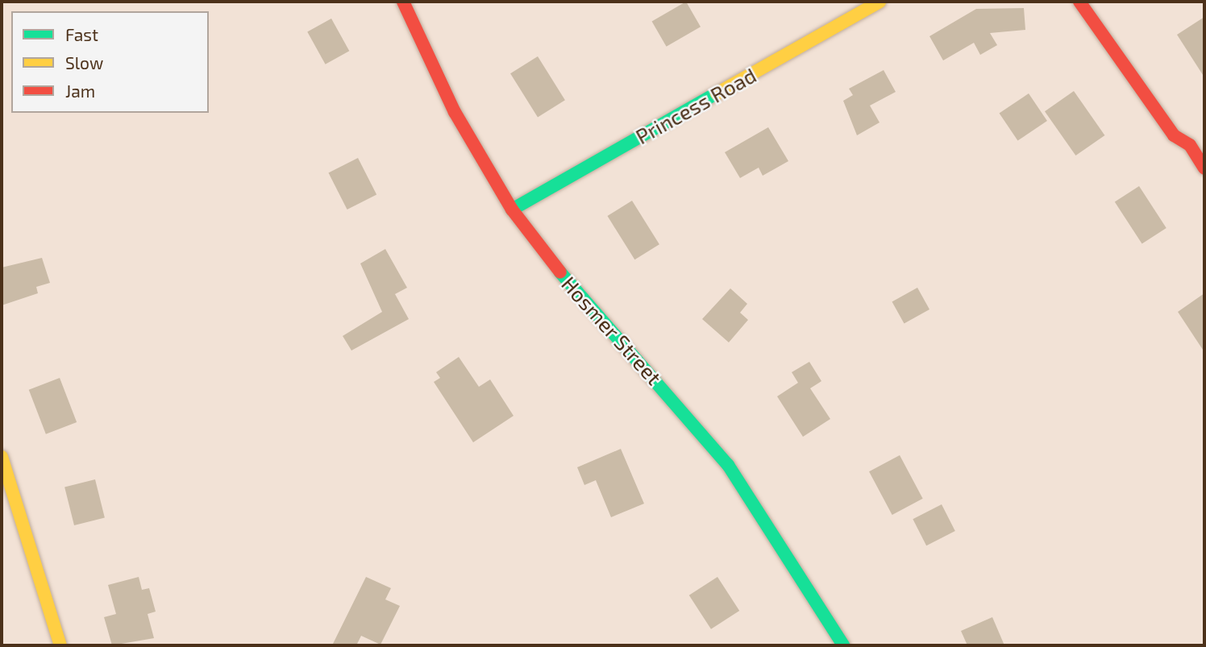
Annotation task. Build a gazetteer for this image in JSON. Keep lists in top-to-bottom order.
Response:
{
  "streets": {
    "street": ["Princess Road", "Hosmer Street"]
  },
  "crossings": [
    ["Princess Road", "Hosmer Street"]
  ],
  "legend": ["Fast", "Slow", "Jam"]
}
